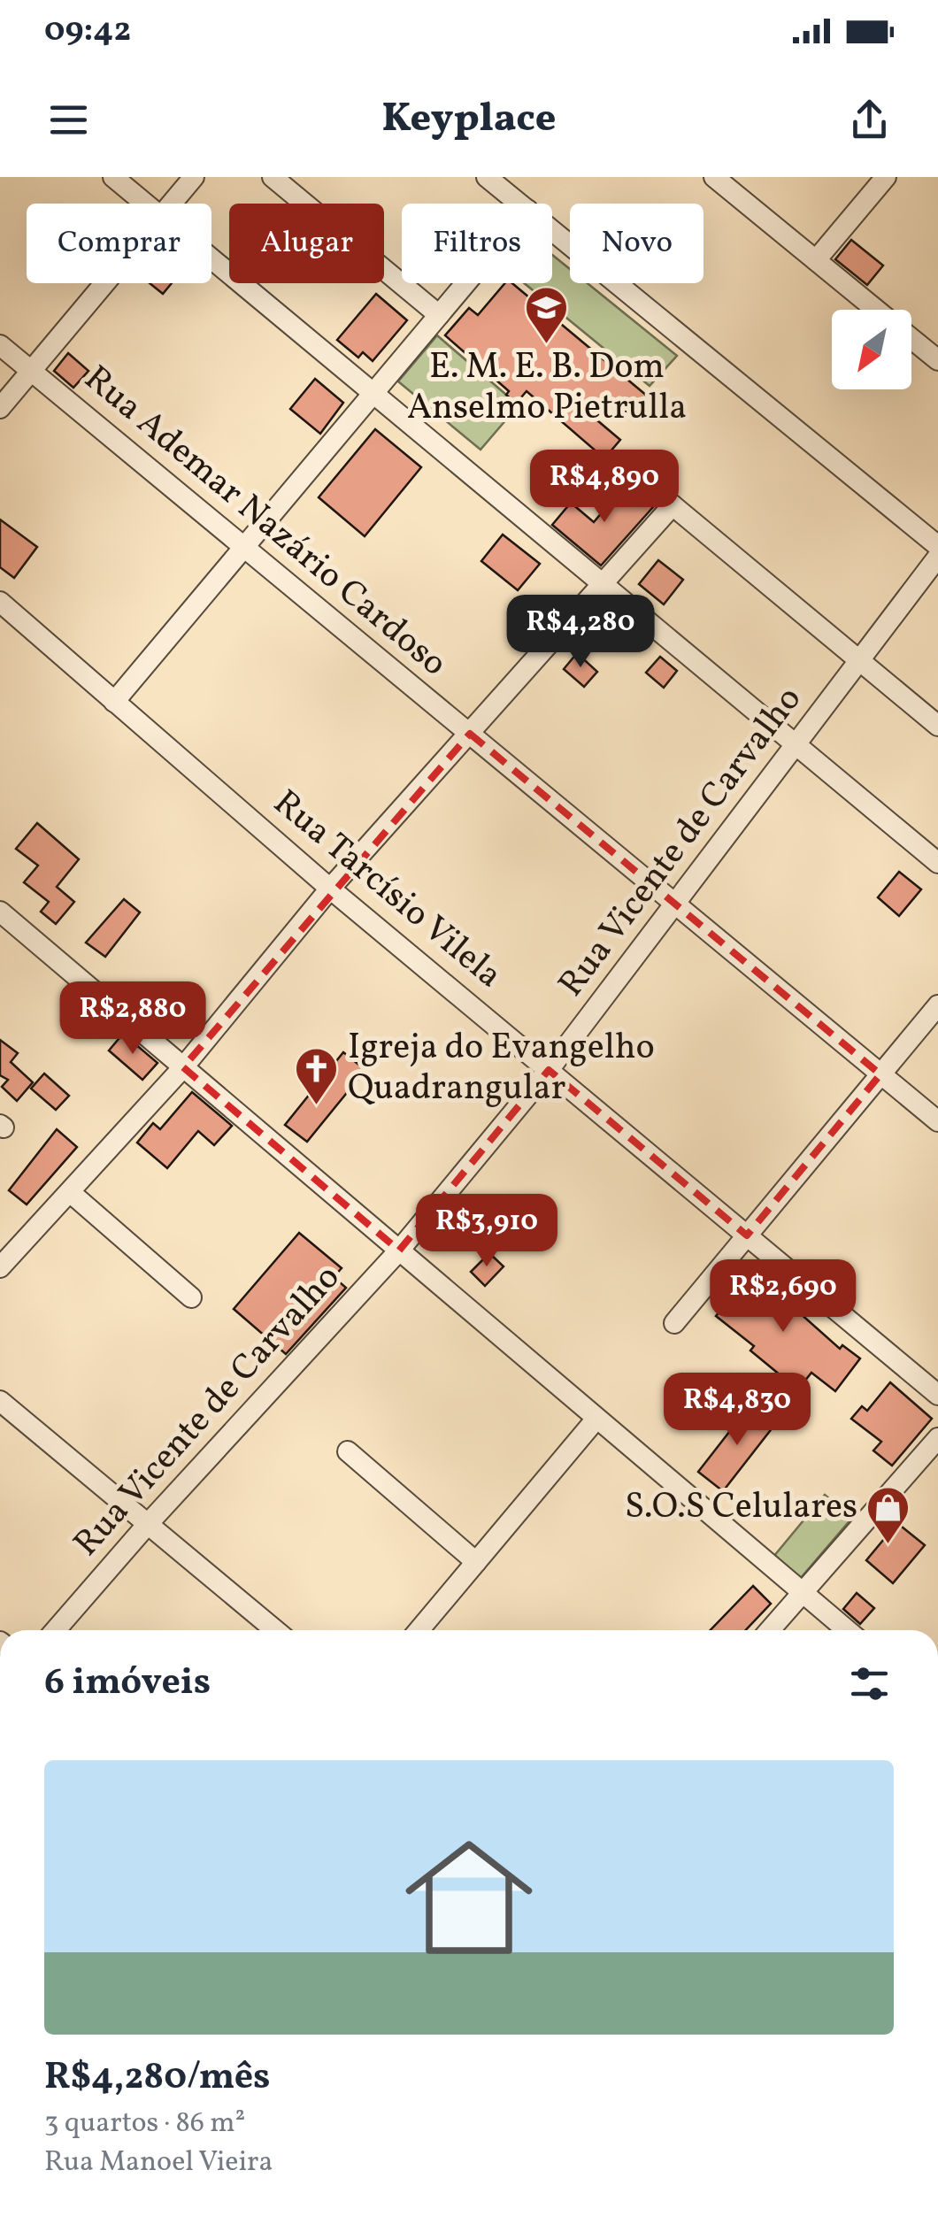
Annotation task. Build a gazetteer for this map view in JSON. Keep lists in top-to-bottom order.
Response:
{
  "streets": {
    "street": ["Rua Ademar Nazário Cardoso", "Rua Vicente de Carvalho", "Rua Tarcísio Vilela"]
  },
  "crossings": [
    ["Rua Ademar Nazário Cardoso", "Rua Vicente de Carvalho"],
    ["Rua Vicente de Carvalho", "Rua Tarcísio Vilela"]
  ],
  "places": {
    "school or university": ["E. M. E. B. Dom Anselmo Pietrulla"],
    "church": ["Igreja do Evangelho Quadrangular"],
    "shop": ["S.O.S Celulares"]
  },
  "north": "bottom left",
  "page": {
    "status": "09:42",
    "header": "Keyplace",
    "chip": [
      "Comprar",
      "Alugar",
      "Filtros",
      "Novo"
    ],
    "price": [
      "R$4,890",
      "R$4,280",
      "R$2,880",
      "R$3,910",
      "R$2,690",
      "R$4,830"
    ],
    "heading": "6 imóveis",
    "list": [
      {
        "name": "R$4,280/mês",
        "note": "3 quartos · 86 m² · Rua Manoel Vieira"
      }
    ]
  }
}
